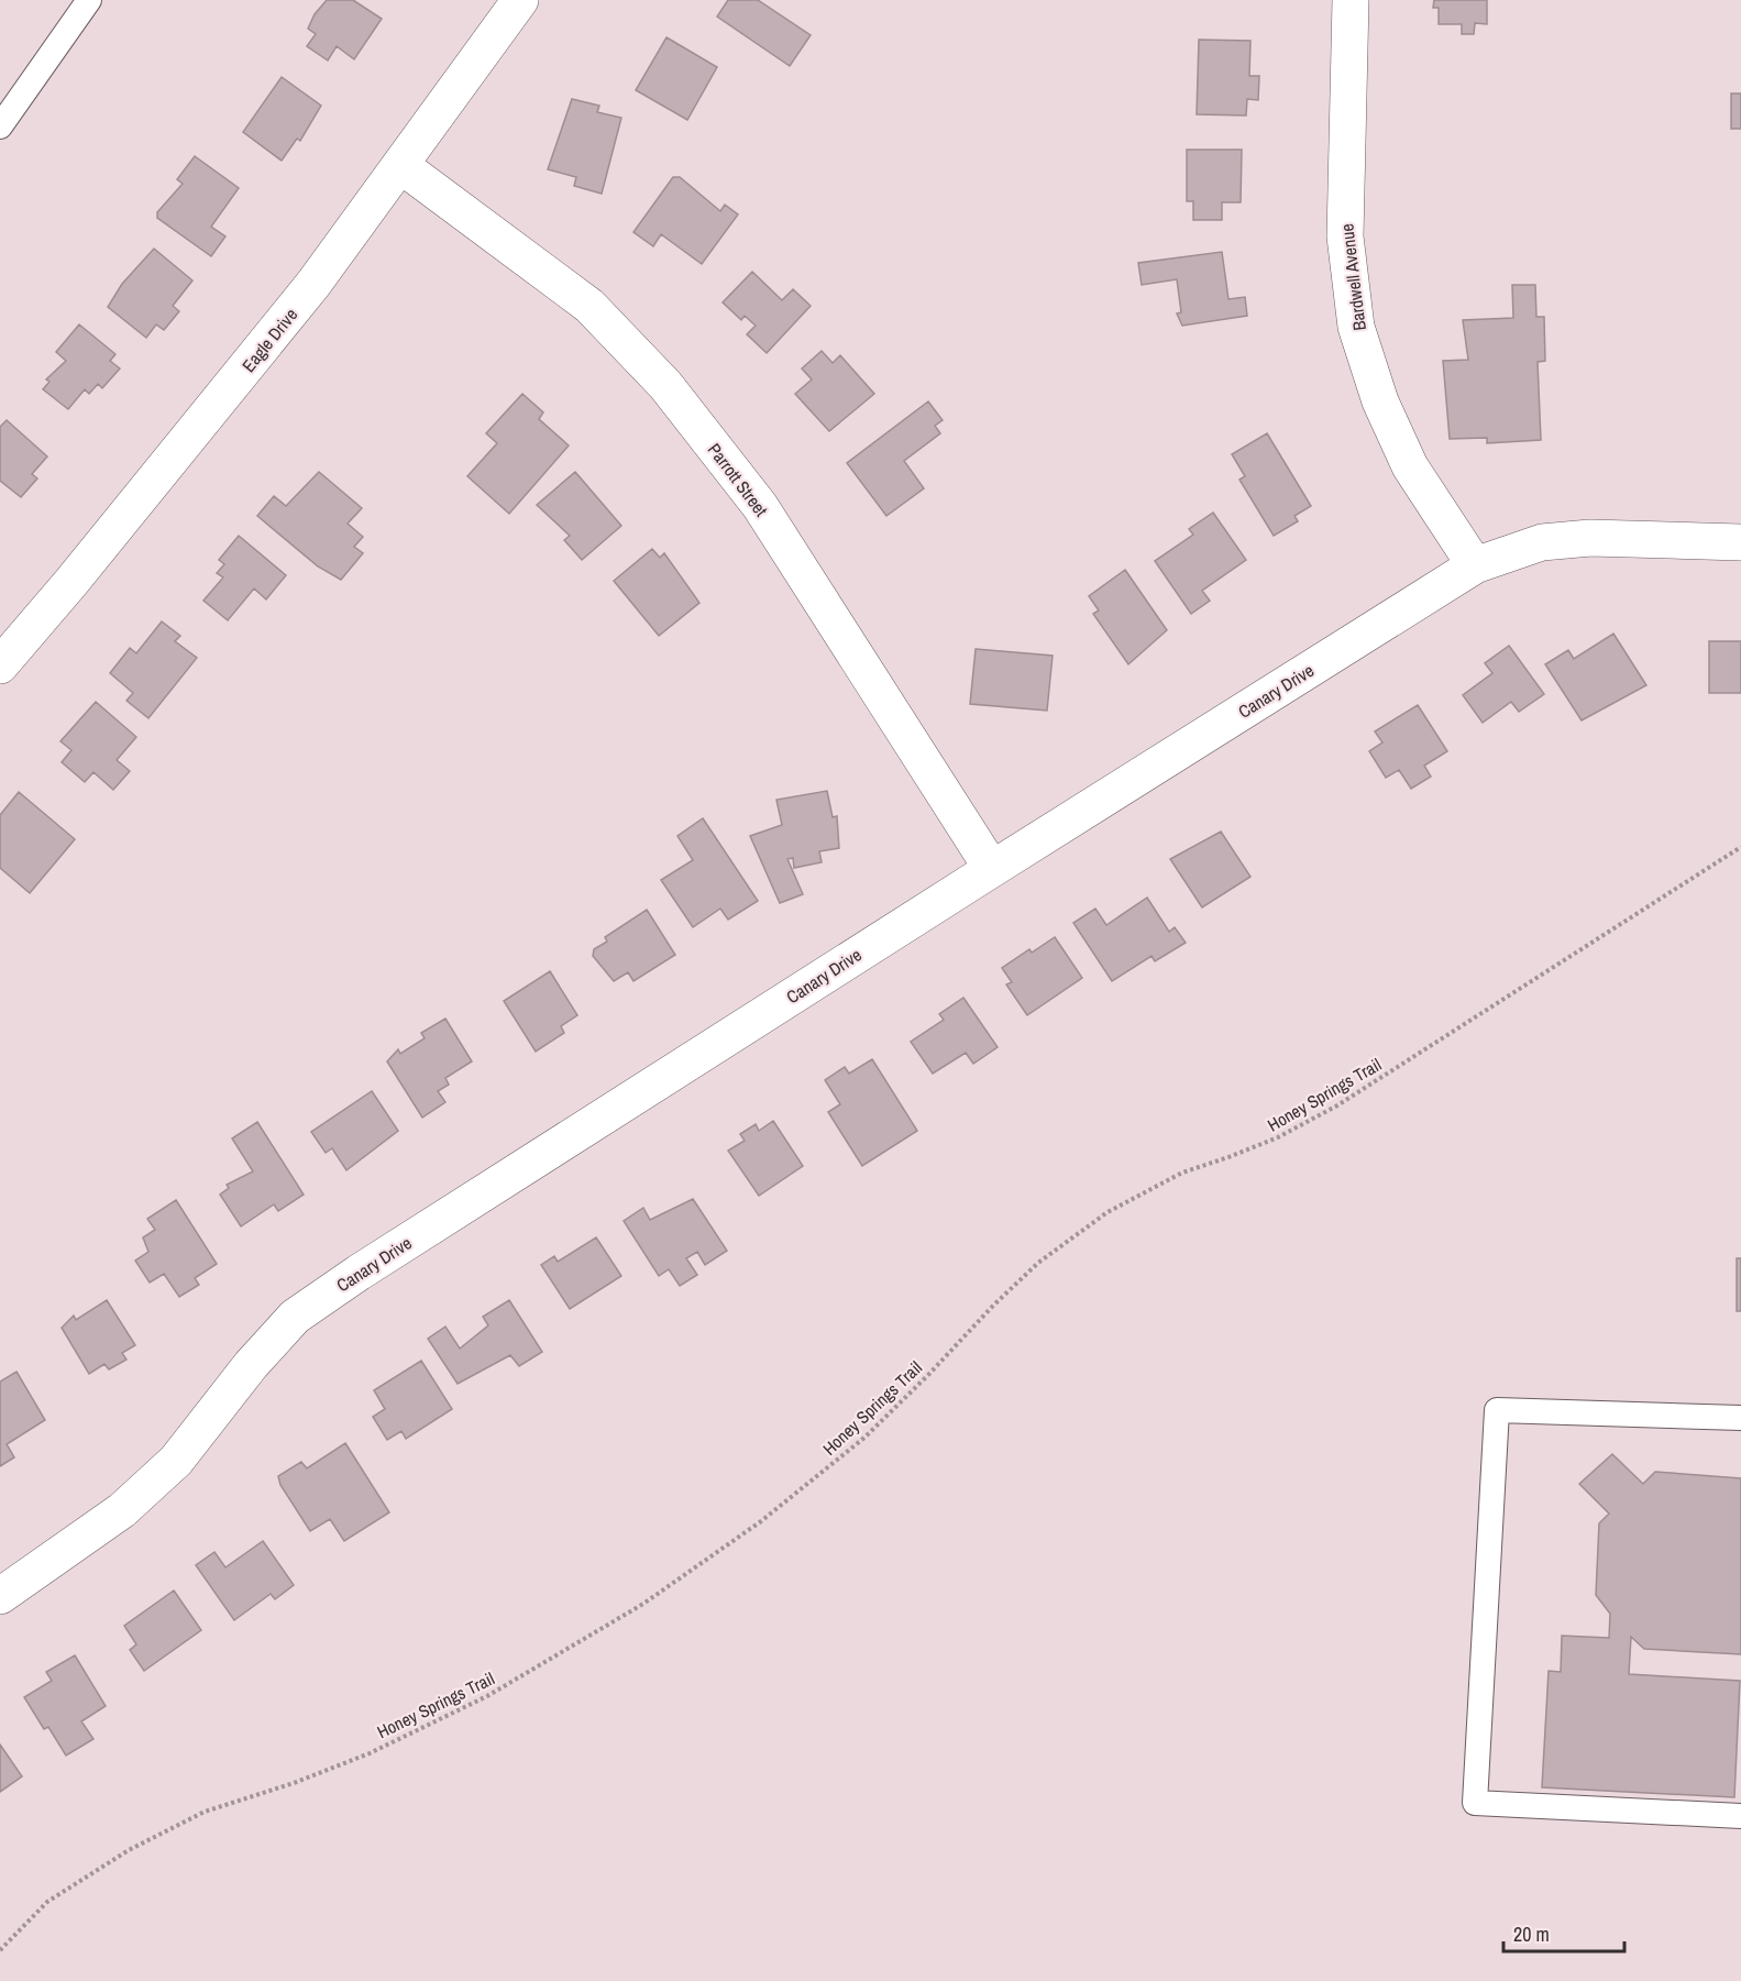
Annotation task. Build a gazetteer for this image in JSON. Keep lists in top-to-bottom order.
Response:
{
  "streets": {
    "street": [
      "Bardwell Avenue",
      "Eagle Drive",
      "Parrott Street",
      "Canary Drive"
    ],
    "path": ["Honey Springs Trail"]
  },
  "crossings": [
    ["Bardwell Avenue", "Canary Drive"],
    ["Eagle Drive", "Parrott Street"],
    ["Parrott Street", "Canary Drive"]
  ],
  "scale_bar": "20 m"
}
